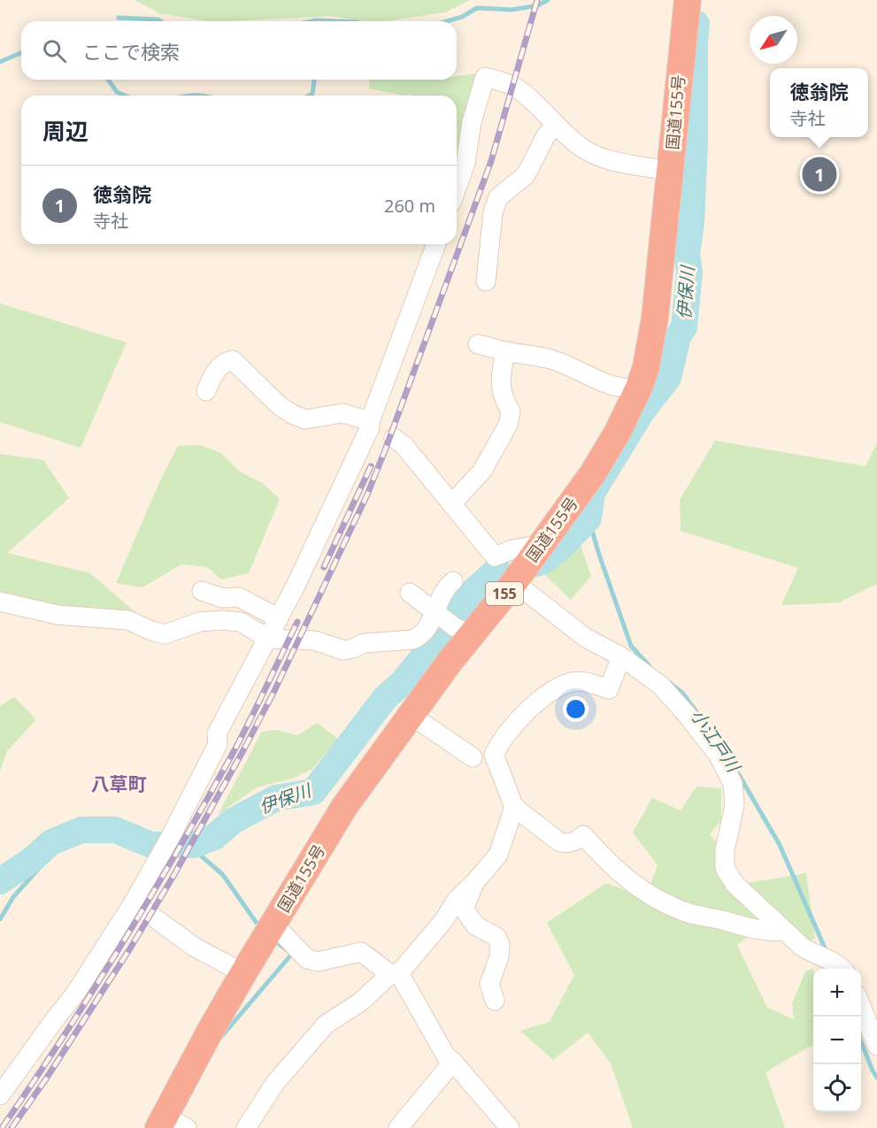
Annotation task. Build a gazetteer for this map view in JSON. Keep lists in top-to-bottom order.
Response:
{
  "streets": {
    "highway": ["国道155号", "155"]
  },
  "districts": ["八草町"],
  "water": ["伊保川", "小江戸川"],
  "north": "bottom left",
  "page": {
    "search": "ここで検索",
    "popup": ["徳翁院", "寺社"],
    "heading": "周辺",
    "pins": "1",
    "list": [
      {
        "mark": "1",
        "name": "徳翁院",
        "note": "寺社",
        "value": "260 m"
      }
    ],
    "map_buttons": ["+", "−"]
  }
}
